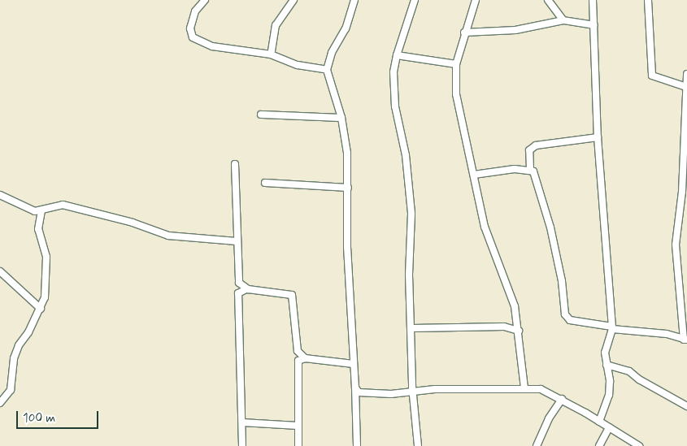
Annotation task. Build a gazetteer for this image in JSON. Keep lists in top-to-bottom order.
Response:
{
  "scale_bar": "100 m"
}
